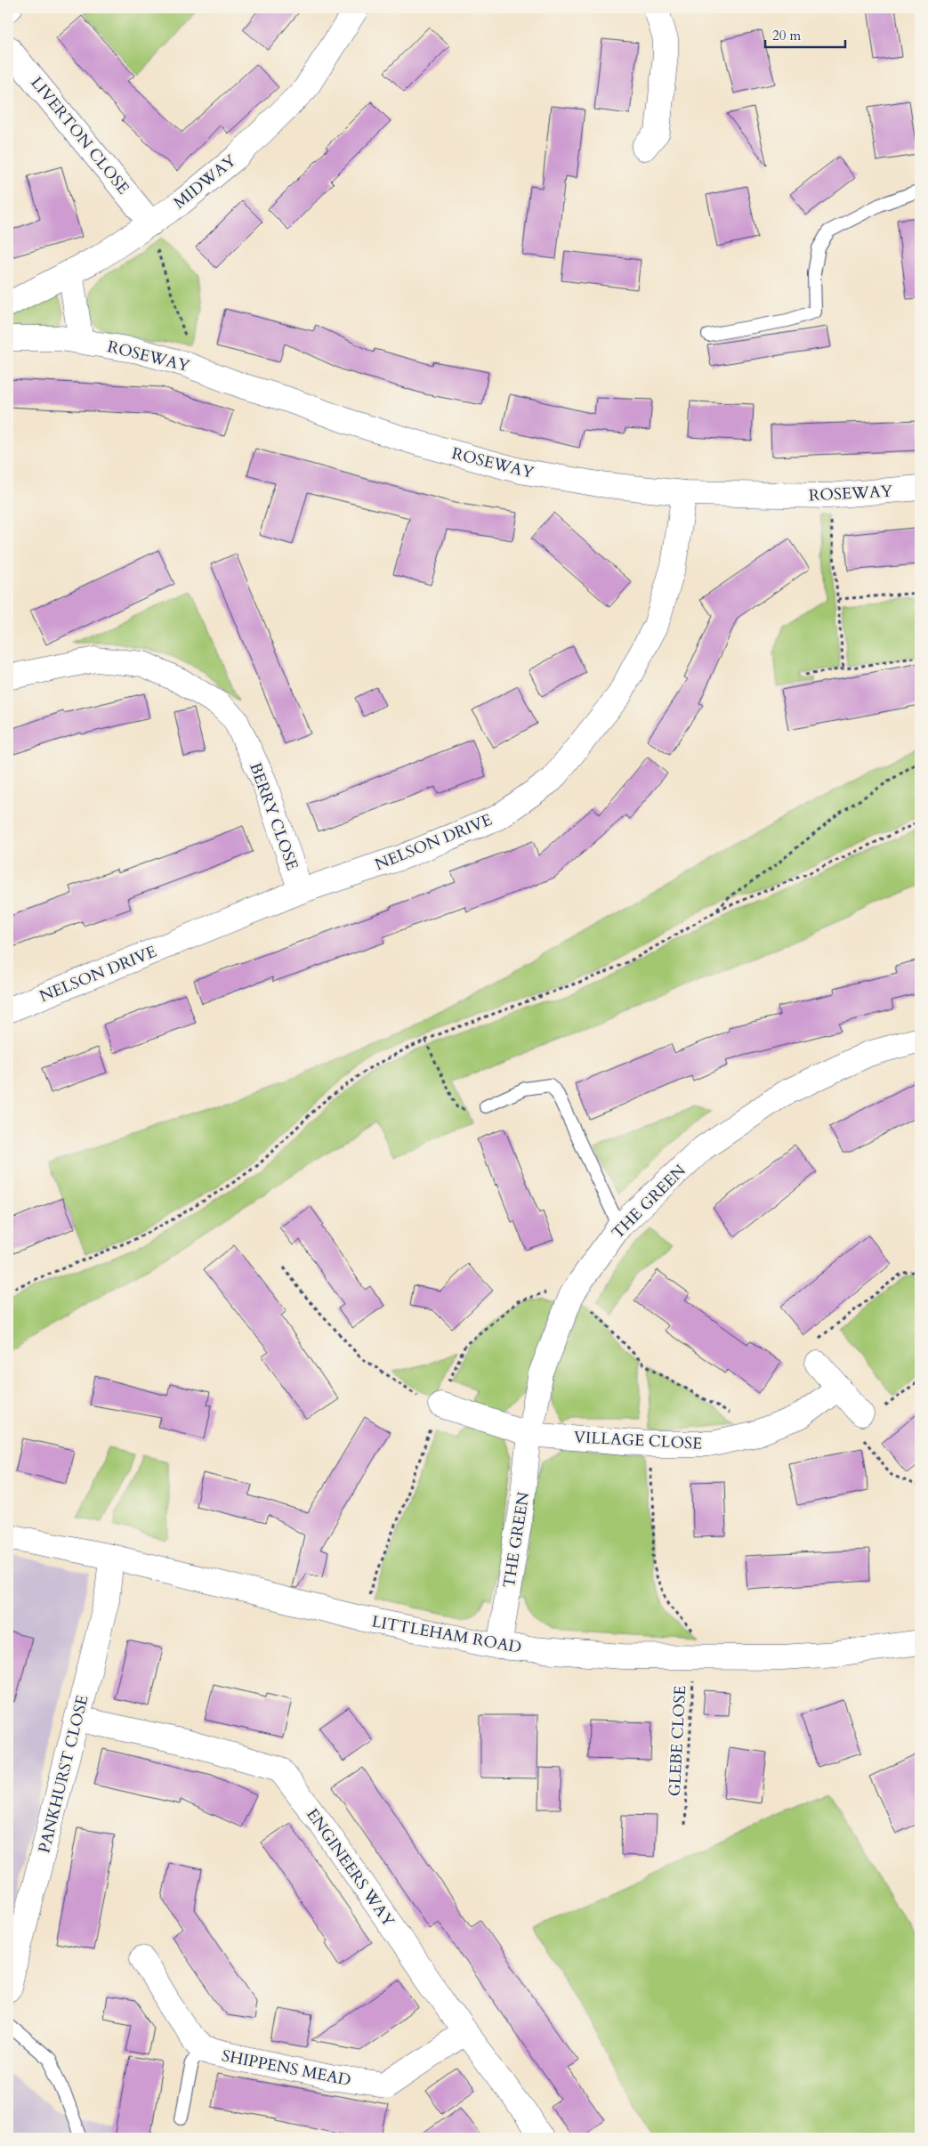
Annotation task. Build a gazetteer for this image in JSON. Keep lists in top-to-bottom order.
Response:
{
  "streets": {
    "street": [
      "LIVERTON CLOSE",
      "MIDWAY",
      "ROSEWAY",
      "BERRY CLOSE",
      "NELSON DRIVE",
      "THE GREEN",
      "VILLAGE CLOSE",
      "LITTLEHAM ROAD",
      "PANKHURST CLOSE",
      "ENGINEERS WAY",
      "SHIPPENS MEAD"
    ],
    "path": ["GLEBE CLOSE"]
  },
  "crossings": [
    ["LIVERTON CLOSE", "MIDWAY"],
    ["ROSEWAY", "NELSON DRIVE"],
    ["BERRY CLOSE", "NELSON DRIVE"],
    ["THE GREEN", "VILLAGE CLOSE"],
    ["THE GREEN", "LITTLEHAM ROAD"],
    ["VILLAGE CLOSE", "GLEBE CLOSE"],
    ["LITTLEHAM ROAD", "GLEBE CLOSE"],
    ["LITTLEHAM ROAD", "PANKHURST CLOSE"],
    ["PANKHURST CLOSE", "ENGINEERS WAY"],
    ["ENGINEERS WAY", "SHIPPENS MEAD"]
  ],
  "scale_bar": "20 m"
}
